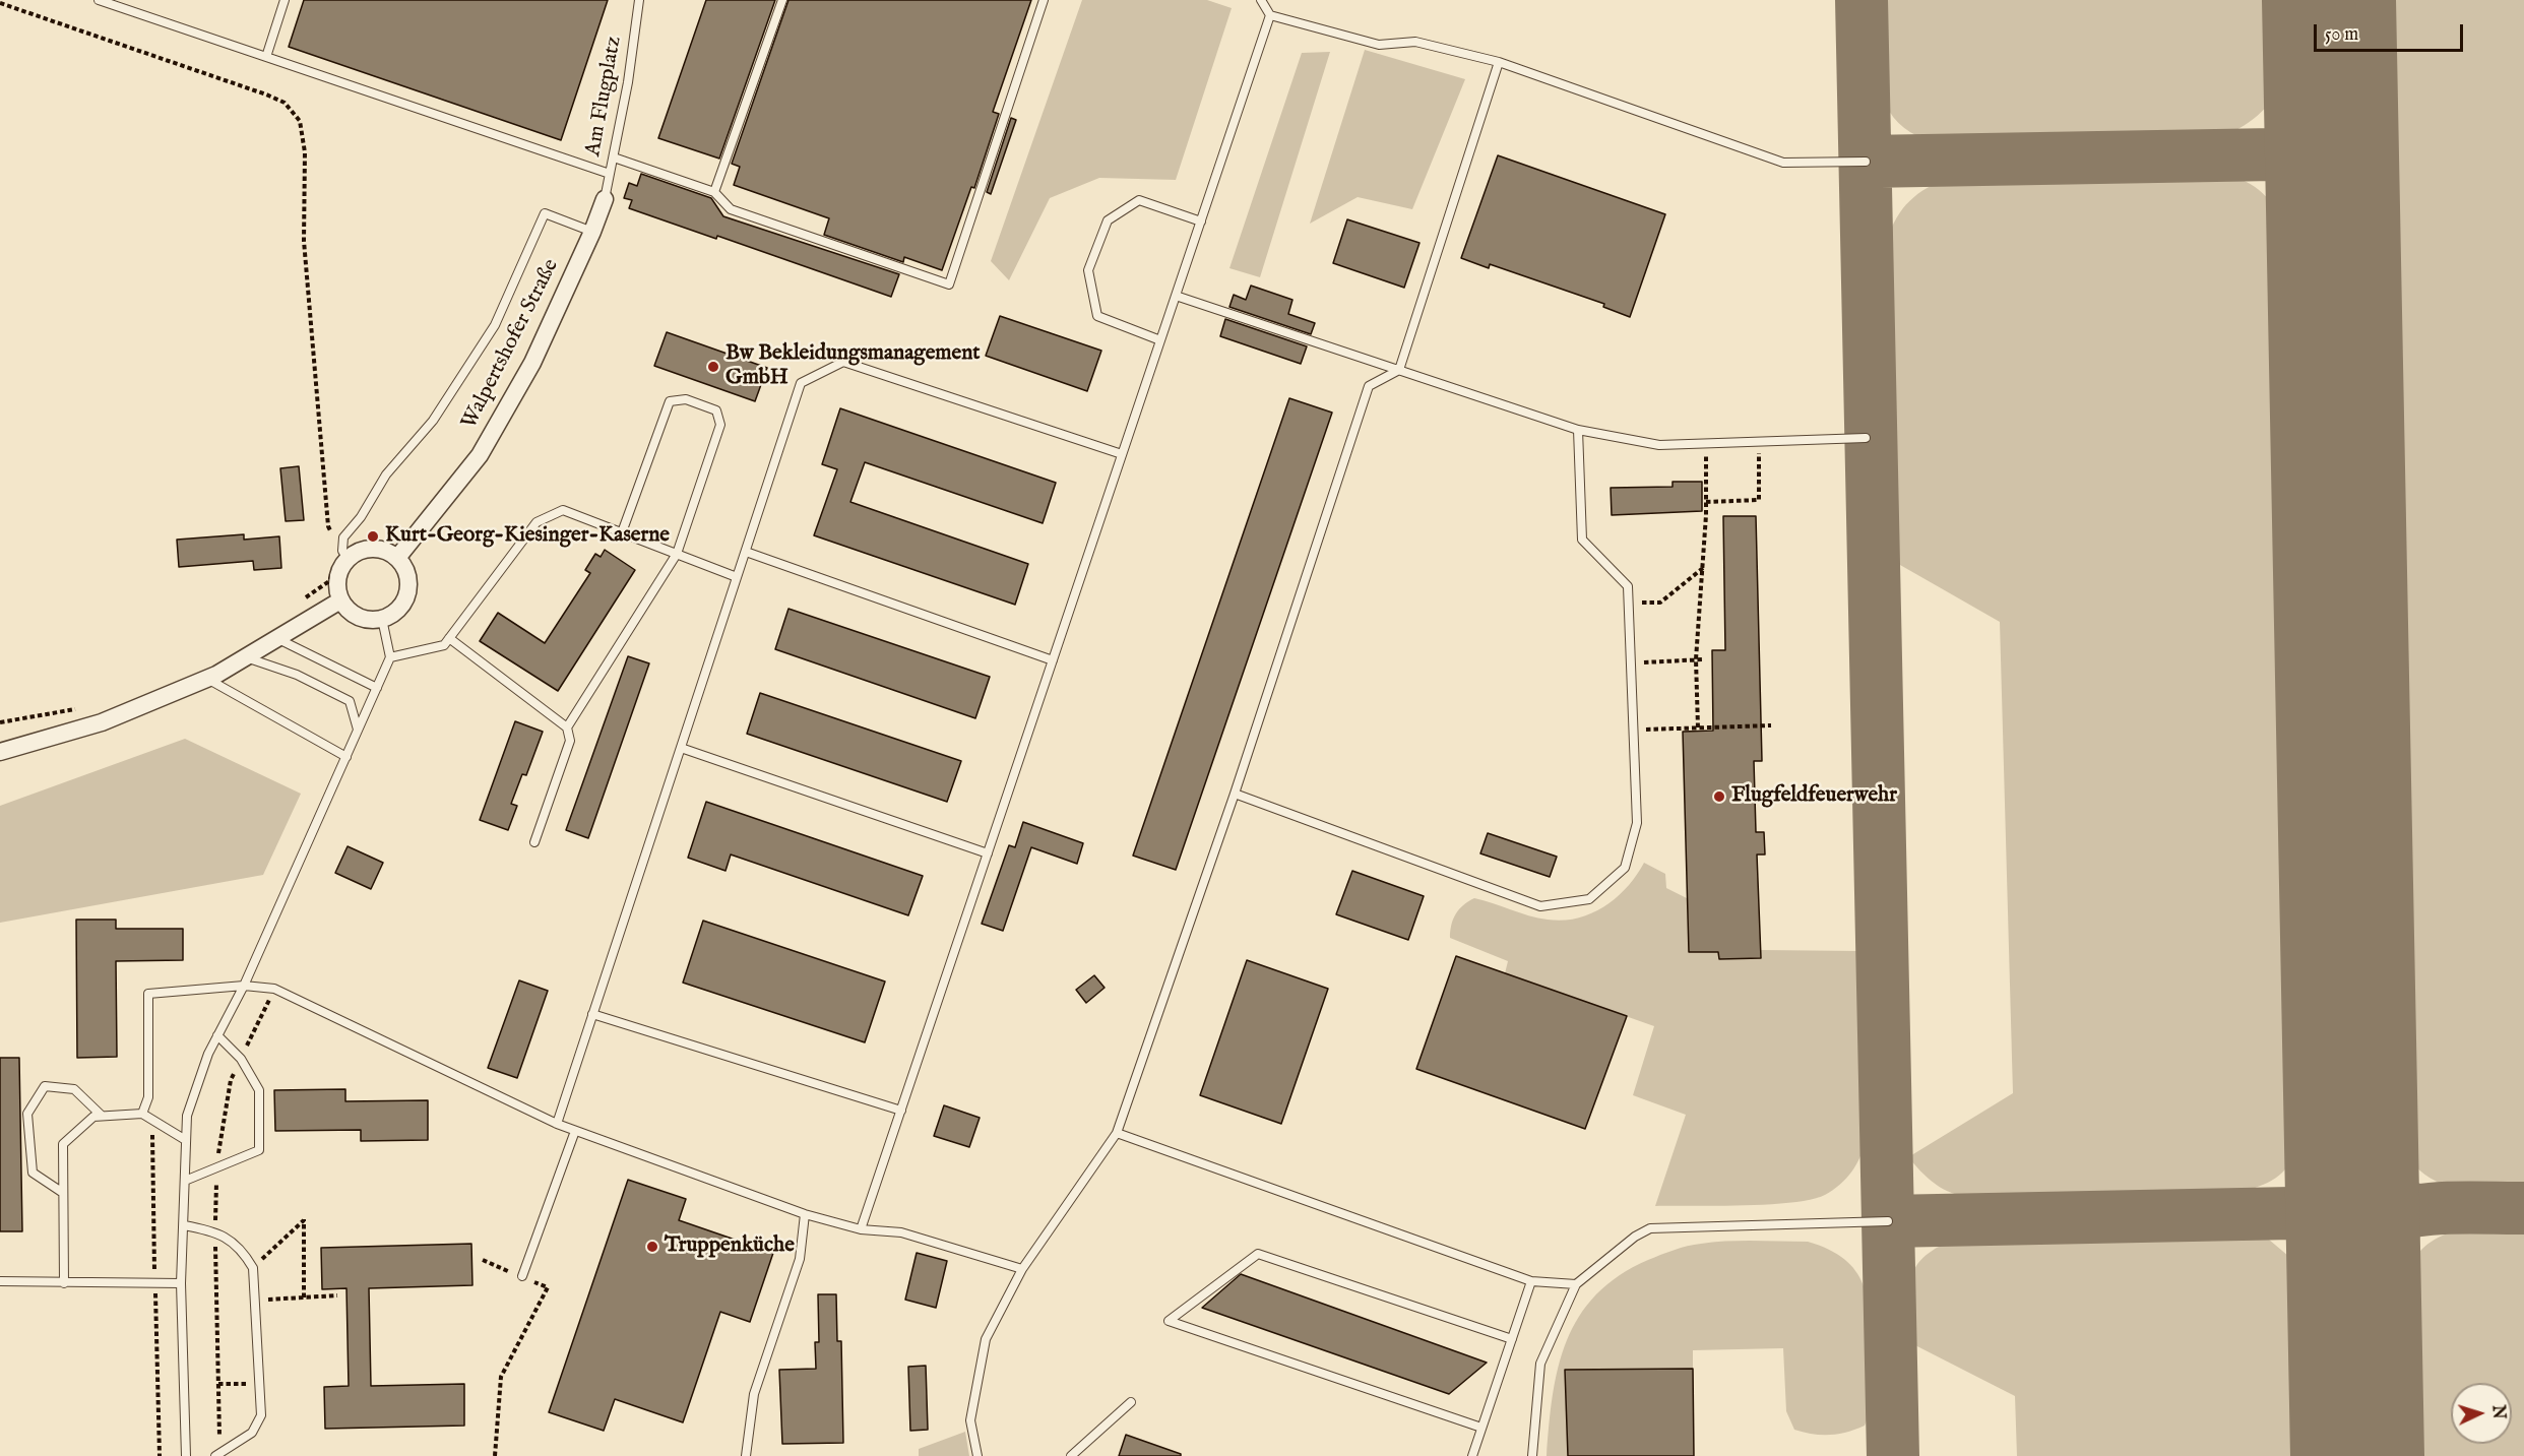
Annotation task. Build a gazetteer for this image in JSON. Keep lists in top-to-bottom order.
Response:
{
  "streets": {
    "street": ["Walpertshofer Straße"],
    "lane": ["Am Flugplatz"]
  },
  "crossings": [
    ["Am Flugplatz", "Walpertshofer Straße"]
  ],
  "places": [
    "Bw Bekleidungsmanagement GmbH",
    "Kurt-Georg-Kiesinger-Kaserne",
    "Flugfeldfeuerwehr",
    "Truppenküche"
  ],
  "scale_bar": "50 m",
  "north": "right"
}
